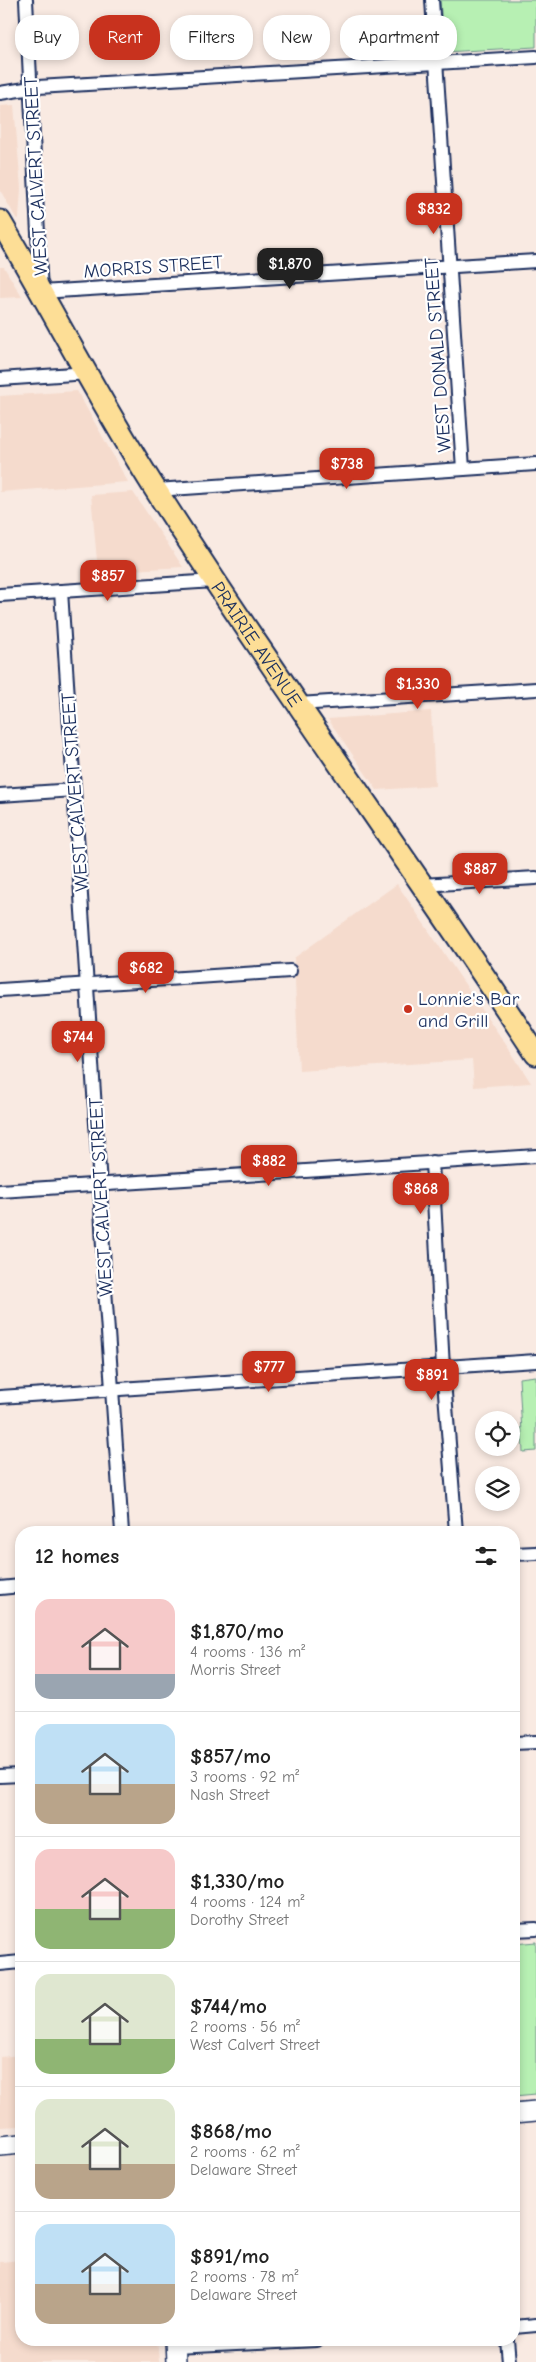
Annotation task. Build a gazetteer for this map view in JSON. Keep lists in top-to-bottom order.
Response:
{
  "streets": {
    "main road": ["PRAIRIE AVENUE"],
    "street": ["WEST CALVERT STREET", "MORRIS STREET", "WEST DONALD STREET"]
  },
  "crossings": [
    ["WEST CALVERT STREET", "MORRIS STREET"],
    ["WEST CALVERT STREET", "PRAIRIE AVENUE"],
    ["MORRIS STREET", "WEST DONALD STREET"],
    ["MORRIS STREET", "PRAIRIE AVENUE"]
  ],
  "places": ["Lonnie's Bar and Grill"],
  "page": {
    "chip": [
      "Buy",
      "Rent",
      "Filters",
      "New",
      "Apartment"
    ],
    "price": [
      "$832",
      "$1,870",
      "$738",
      "$857",
      "$1,330",
      "$887",
      "$682",
      "$744",
      "$882",
      "$868",
      "$777",
      "$891"
    ],
    "heading": "12 homes",
    "list": [
      {
        "name": "$1,870/mo",
        "note": "4 rooms · 136 m² · Morris Street"
      },
      {
        "name": "$857/mo",
        "note": "3 rooms · 92 m² · Nash Street"
      },
      {
        "name": "$1,330/mo",
        "note": "4 rooms · 124 m² · Dorothy Street"
      },
      {
        "name": "$744/mo",
        "note": "2 rooms · 56 m² · West Calvert Street"
      },
      {
        "name": "$868/mo",
        "note": "2 rooms · 62 m² · Delaware Street"
      },
      {
        "name": "$891/mo",
        "note": "2 rooms · 78 m² · Delaware Street"
      }
    ]
  }
}
